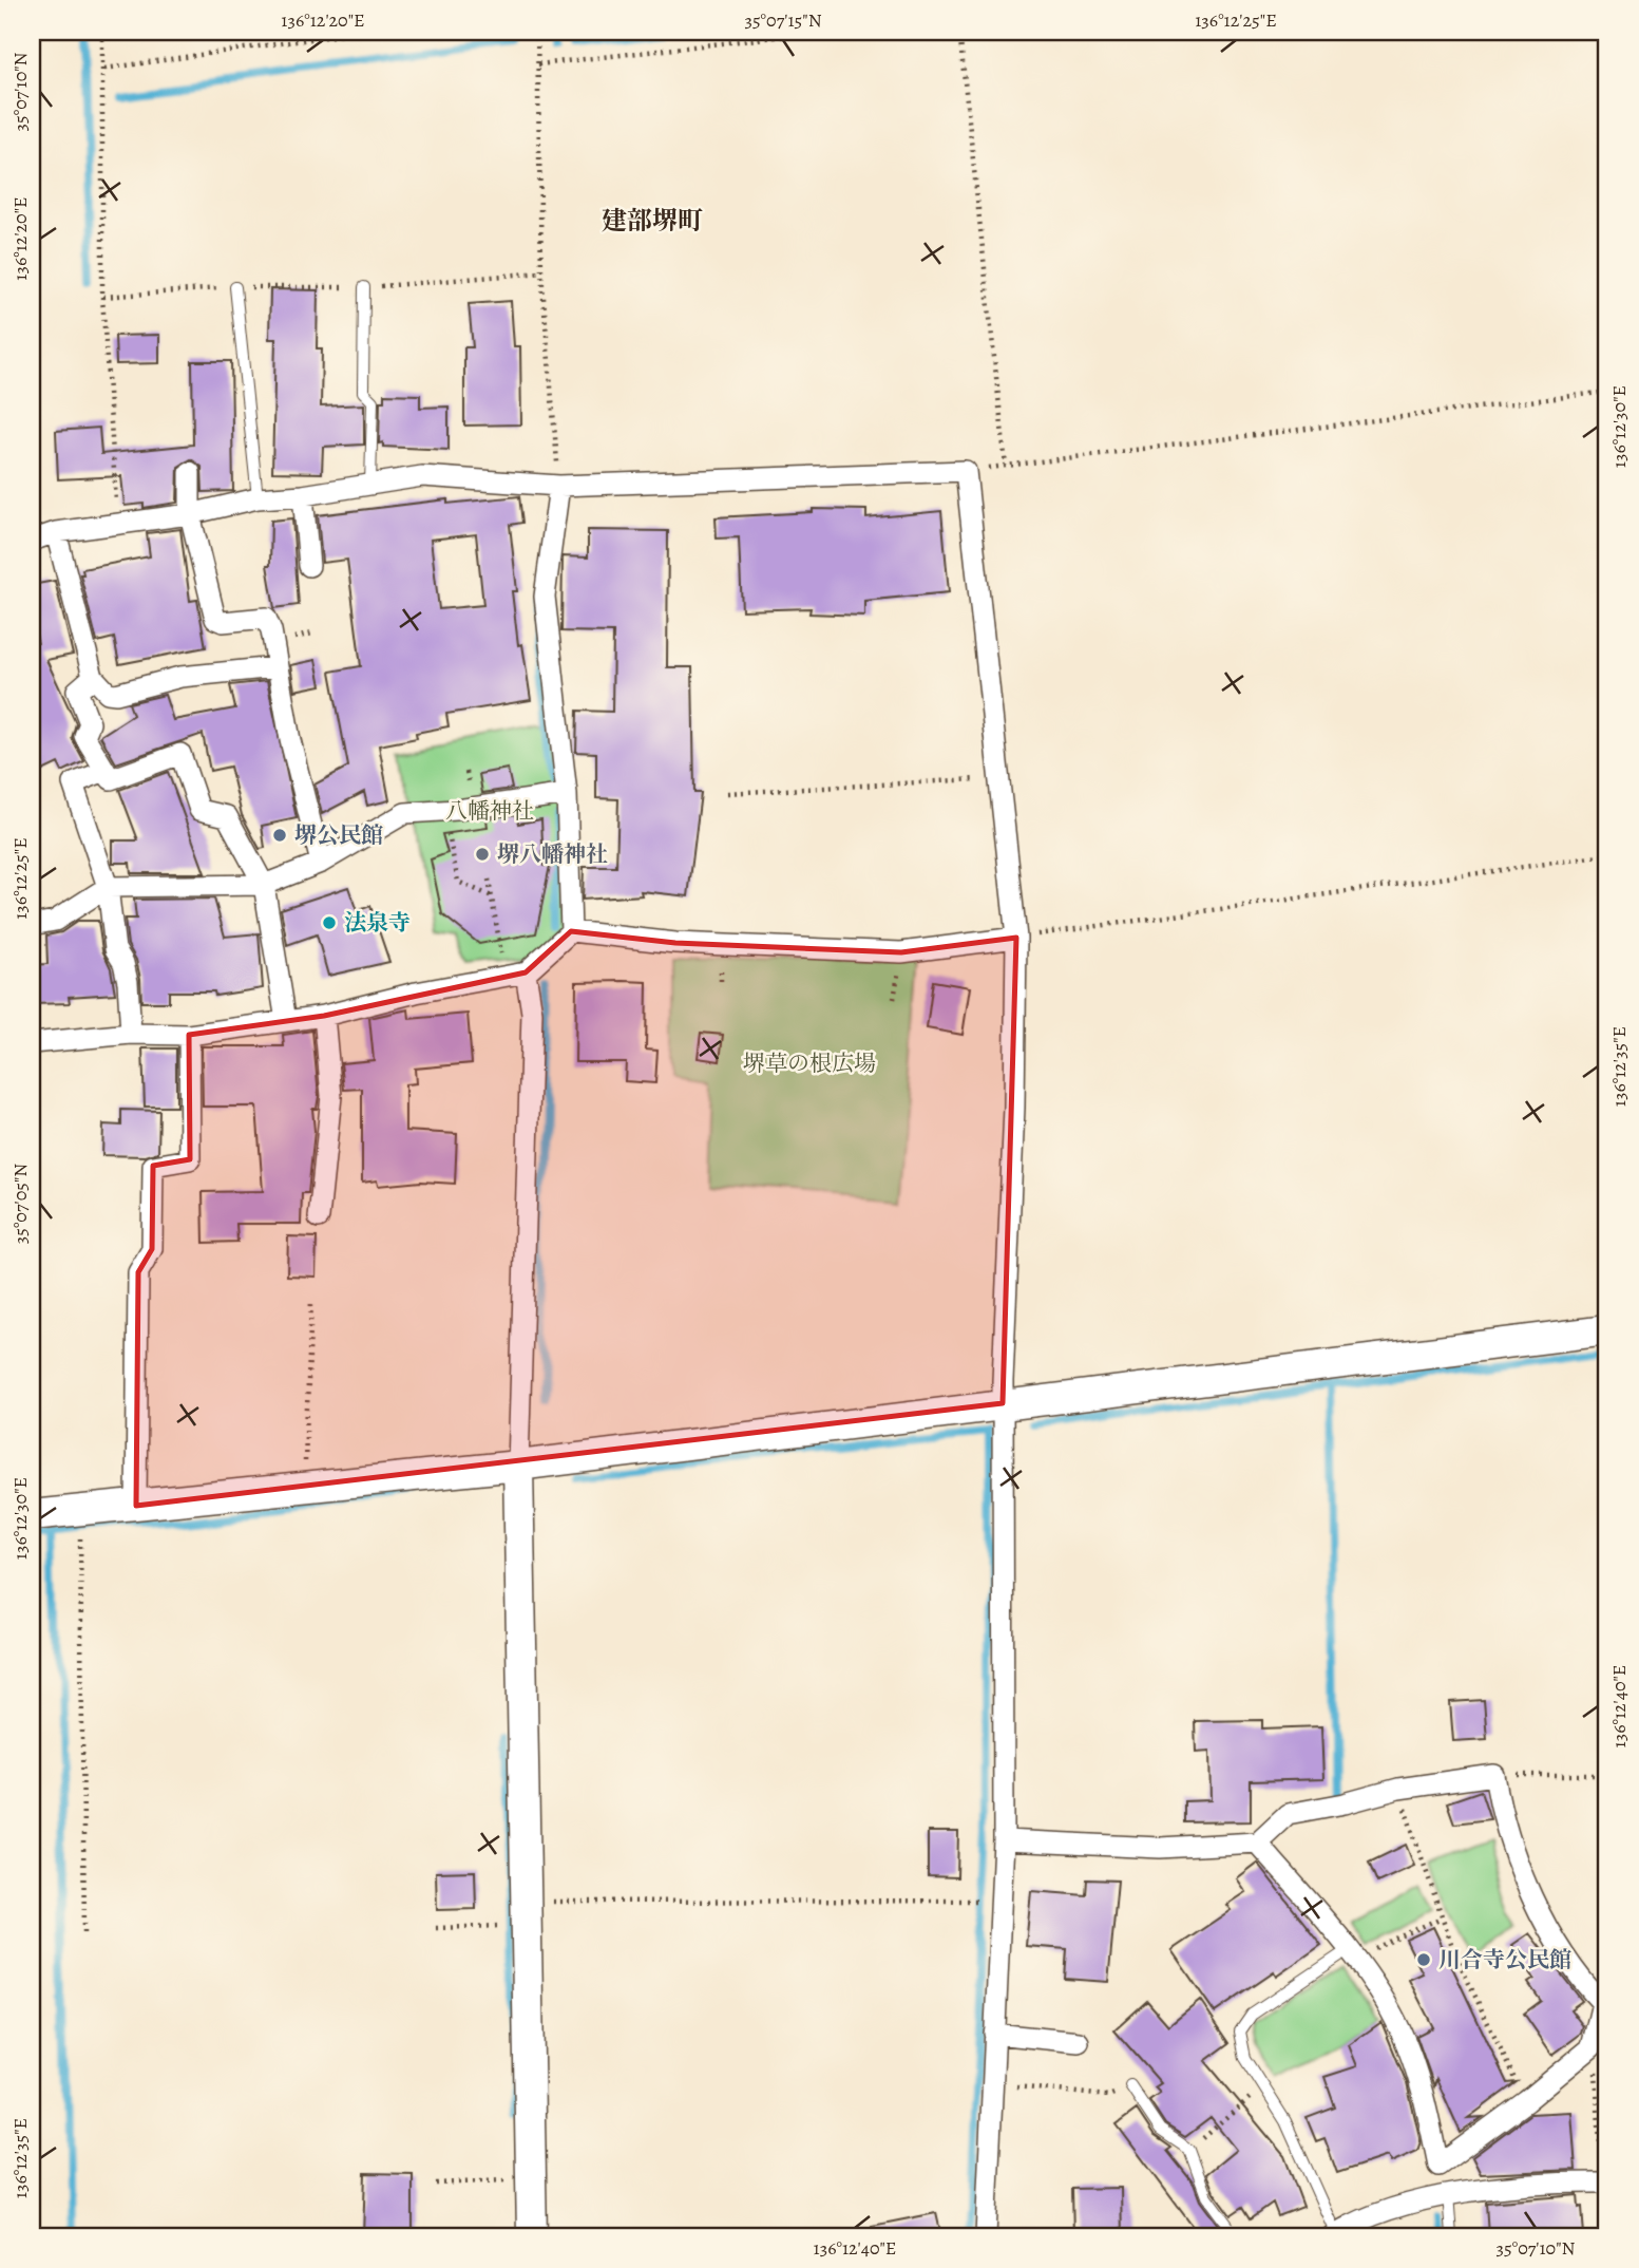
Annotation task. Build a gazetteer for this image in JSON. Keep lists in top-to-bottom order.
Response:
{
  "districts": ["建部堺町"],
  "parks": ["八幡神社", "堺草の根広場"],
  "places": [
    "堺公民館",
    "堺八幡神社",
    "法泉寺",
    "川合寺公民館"
  ],
  "coordinates": [
    "136°12'20\"E",
    "35°07'15\"N",
    "136°12'25\"E",
    "35°07'10\"N",
    "136°12'30\"E",
    "136°12'35\"E",
    "35°07'05\"N",
    "136°12'40\"E"
  ]
}
